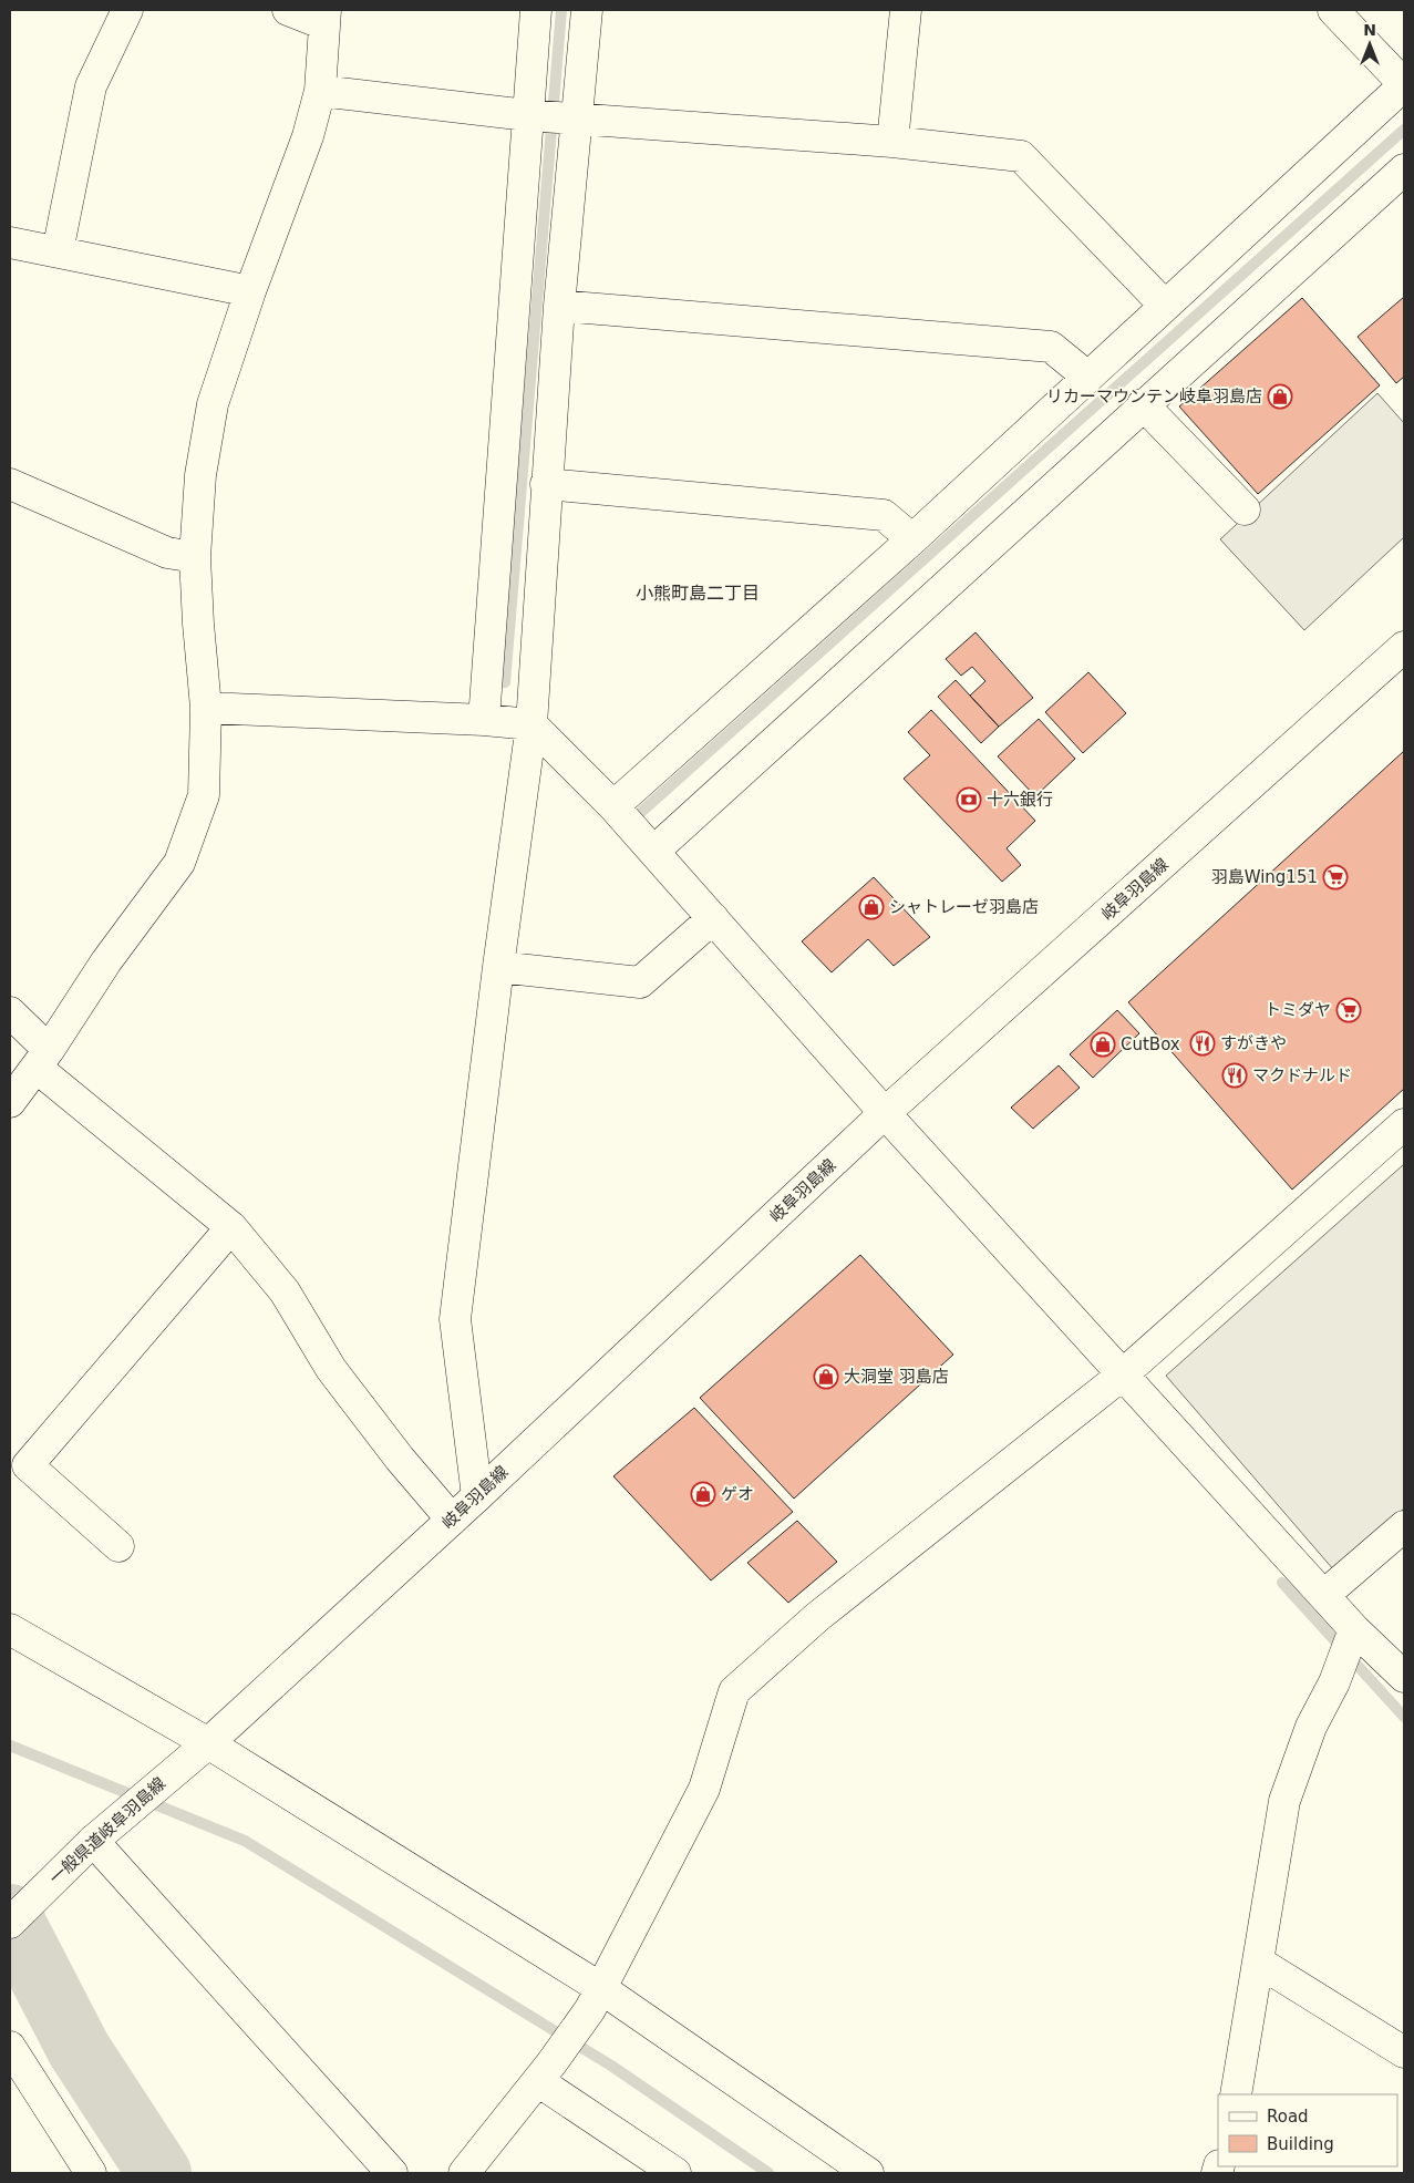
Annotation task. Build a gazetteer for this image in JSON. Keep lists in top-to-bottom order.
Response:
{
  "streets": {
    "street": ["岐阜羽島線", "一般県道岐阜羽島線"]
  },
  "crossings": [
    ["岐阜羽島線", "一般県道岐阜羽島線"]
  ],
  "districts": ["小熊町島二丁目"],
  "places": {
    "shop": [
      "リカーマウンテン岐阜羽島店",
      "シャトレーゼ羽島店",
      "CutBox",
      "大洞堂 羽島店",
      "ゲオ"
    ],
    "bank": ["十六銀行"],
    "supermarket": ["羽島Wing151", "トミダヤ"],
    "restaurant": ["すがきや", "マクドナルド"]
  },
  "legend": ["Road", "Building"],
  "north": "top"
}
